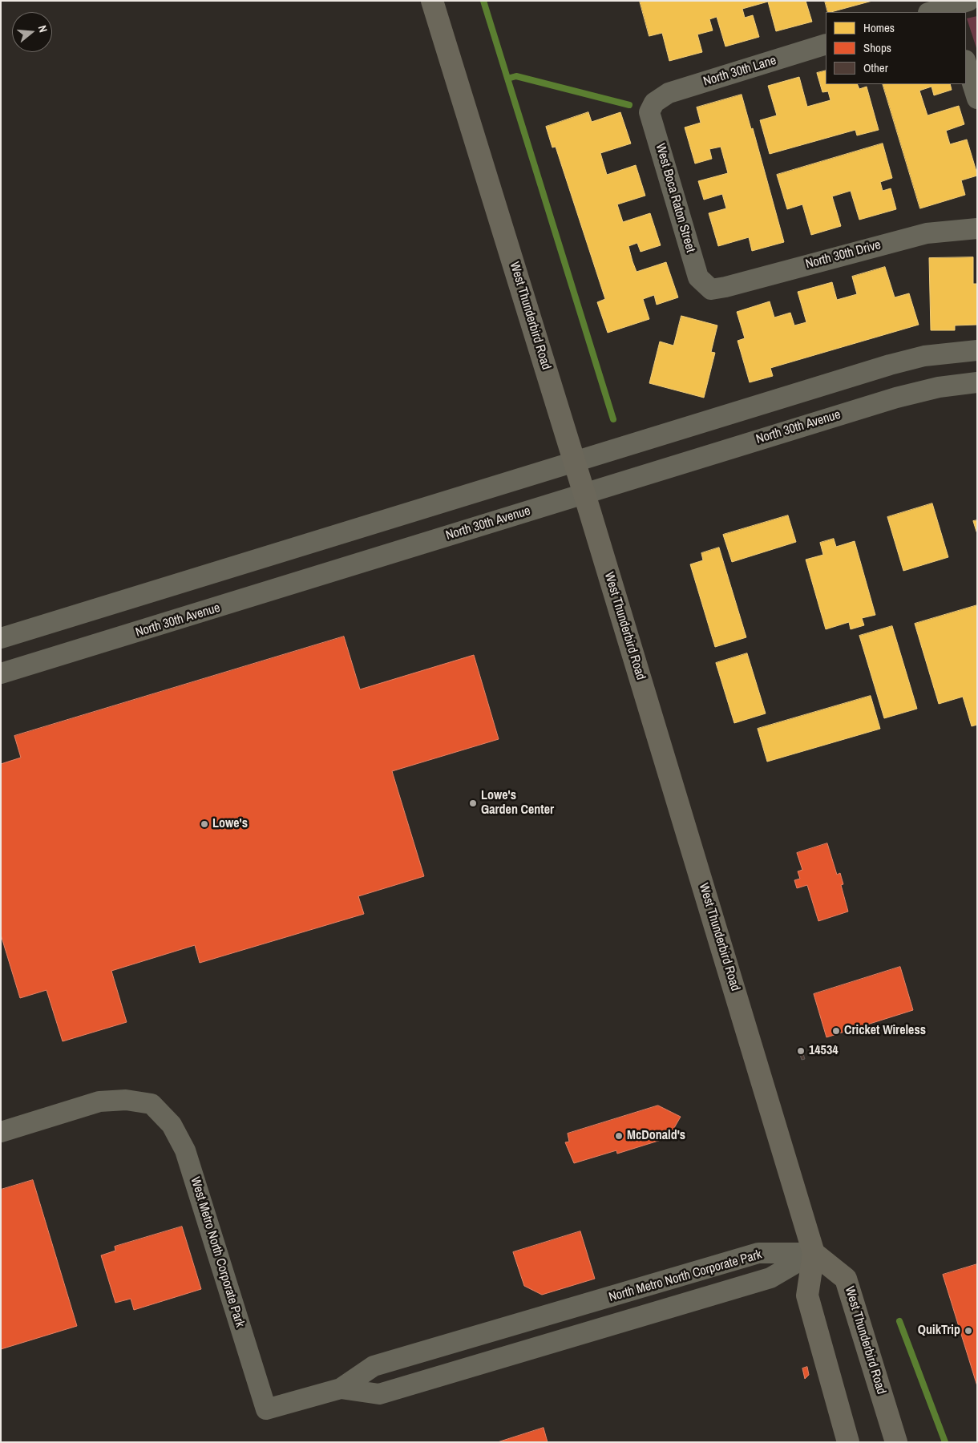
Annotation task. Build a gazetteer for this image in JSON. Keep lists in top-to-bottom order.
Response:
{
  "streets": {
    "main road": ["West Thunderbird Road"],
    "street": [
      "North 30th Lane",
      "West Boca Raton Street",
      "North 30th Drive",
      "North 30th Avenue",
      "West Metro North Corporate Park",
      "North Metro North Corporate Park"
    ]
  },
  "crossings": [
    ["North 30th Lane", "West Boca Raton Street"],
    ["West Boca Raton Street", "North 30th Drive"],
    ["West Thunderbird Road", "North 30th Avenue"],
    ["West Thunderbird Road", "North Metro North Corporate Park"],
    ["West Metro North Corporate Park", "North Metro North Corporate Park"]
  ],
  "places": [
    "Lowe's Garden Center",
    "Lowe's",
    "Cricket Wireless",
    "14534",
    "McDonald's",
    "QuikTrip"
  ],
  "legend": ["Homes", "Shops", "Other"],
  "north": "right"
}
